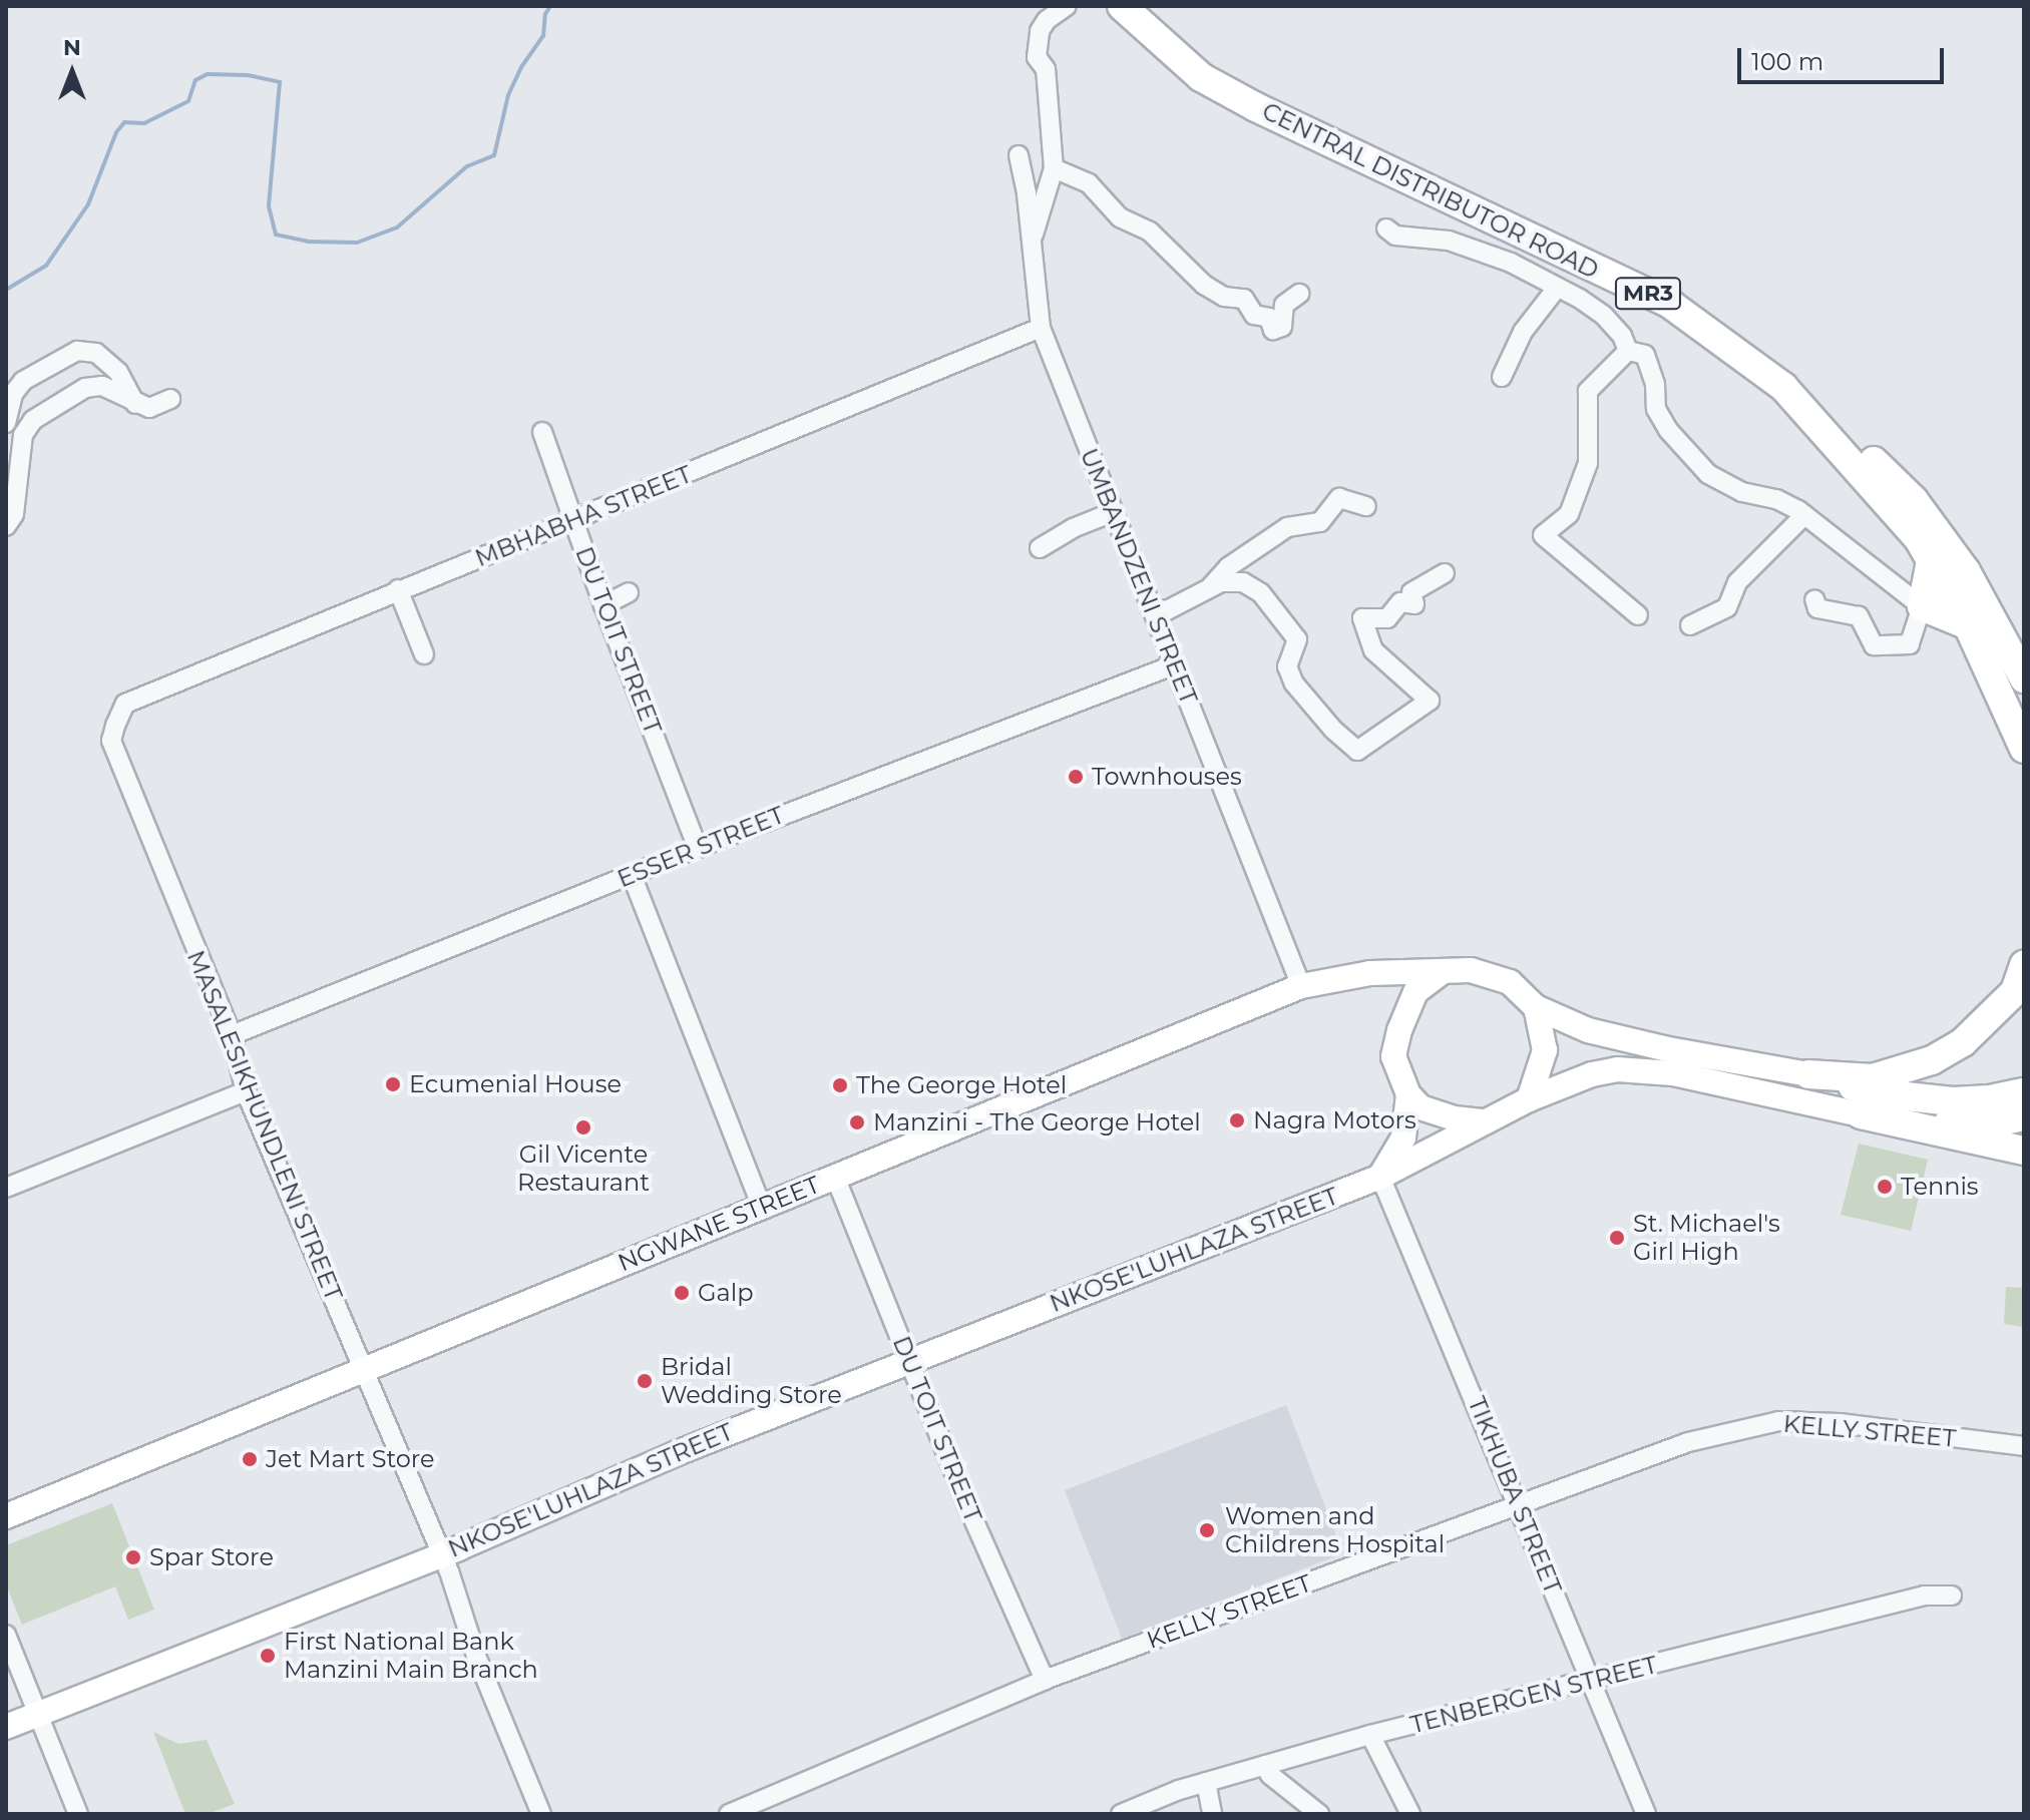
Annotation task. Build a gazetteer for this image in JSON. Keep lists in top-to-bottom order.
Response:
{
  "streets": {
    "highway": ["CENTRAL DISTRIBUTOR ROAD", "MR3"],
    "main road": ["NGWANE STREET", "NKOSE'LUHLAZA STREET"],
    "street": [
      "MBHABHA STREET",
      "UMBANDZENI STREET",
      "DU TOIT STREET",
      "ESSER STREET",
      "MASALESIKHUNDLENI STREET",
      "KELLY STREET",
      "TIKHUBA STREET",
      "TENBERGEN STREET"
    ]
  },
  "crossings": [
    ["MBHABHA STREET", "UMBANDZENI STREET"],
    ["MBHABHA STREET", "DU TOIT STREET"],
    ["MBHABHA STREET", "MASALESIKHUNDLENI STREET"],
    ["UMBANDZENI STREET", "ESSER STREET"],
    ["UMBANDZENI STREET", "NGWANE STREET"],
    ["DU TOIT STREET", "ESSER STREET"],
    ["DU TOIT STREET", "NGWANE STREET"],
    ["DU TOIT STREET", "NKOSE'LUHLAZA STREET"],
    ["DU TOIT STREET", "KELLY STREET"],
    ["ESSER STREET", "MASALESIKHUNDLENI STREET"],
    ["MASALESIKHUNDLENI STREET", "NGWANE STREET"],
    ["MASALESIKHUNDLENI STREET", "NKOSE'LUHLAZA STREET"],
    ["NGWANE STREET", "NKOSE'LUHLAZA STREET"],
    ["NKOSE'LUHLAZA STREET", "TIKHUBA STREET"],
    ["KELLY STREET", "TIKHUBA STREET"],
    ["TIKHUBA STREET", "TENBERGEN STREET"]
  ],
  "places": [
    "Townhouses",
    "Ecumenial House",
    "The George Hotel",
    "Nagra Motors",
    "Manzini - The George Hotel",
    "Gil Vicente Restaurant",
    "Tennis",
    "St. Michael's Girl High",
    "Galp",
    "Bridal Wedding Store",
    "Jet Mart Store",
    "Women and Childrens Hospital",
    "Spar Store",
    "First National Bank Manzini Main Branch"
  ],
  "scale_bar": "100 m",
  "north": "top"
}
